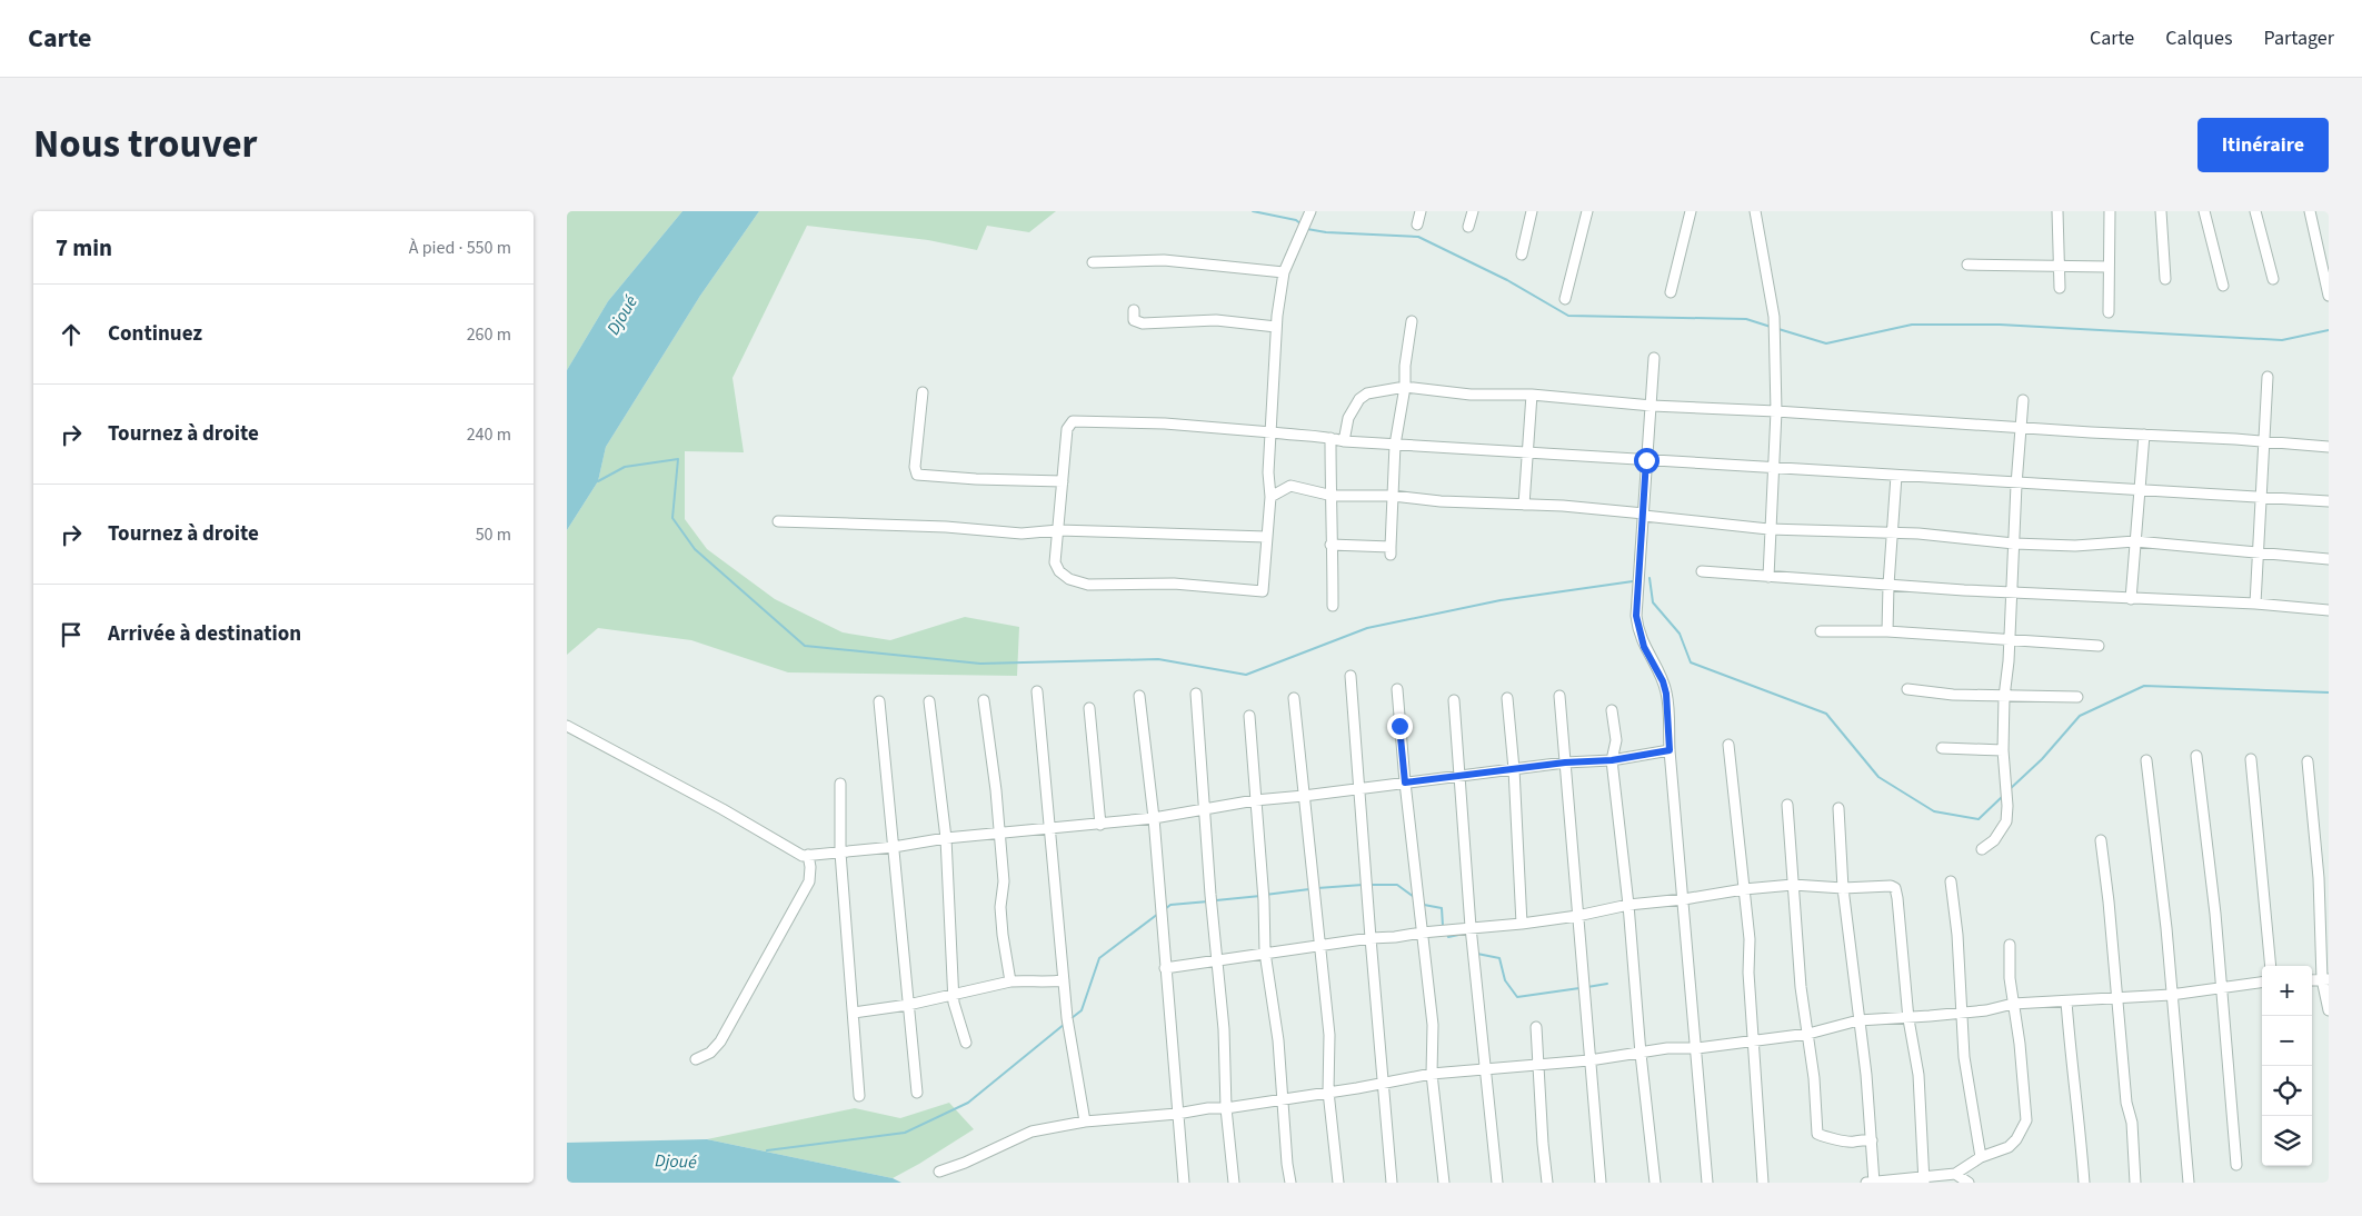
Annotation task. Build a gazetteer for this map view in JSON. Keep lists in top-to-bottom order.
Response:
{
  "water": ["Djoué"],
  "page": {
    "header": "Carte",
    "nav": ["Carte", "Calques", "Partager"],
    "title": "Nous trouver",
    "buttons": "Itinéraire",
    "heading": ["7 min", "À pied · 550 m"],
    "list": [
      ["Continuez", "260 m"],
      ["Tournez à droite", "240 m"],
      ["Tournez à droite", "50 m"],
      "Arrivée à destination"
    ],
    "map_buttons": ["+", "−"]
  }
}
